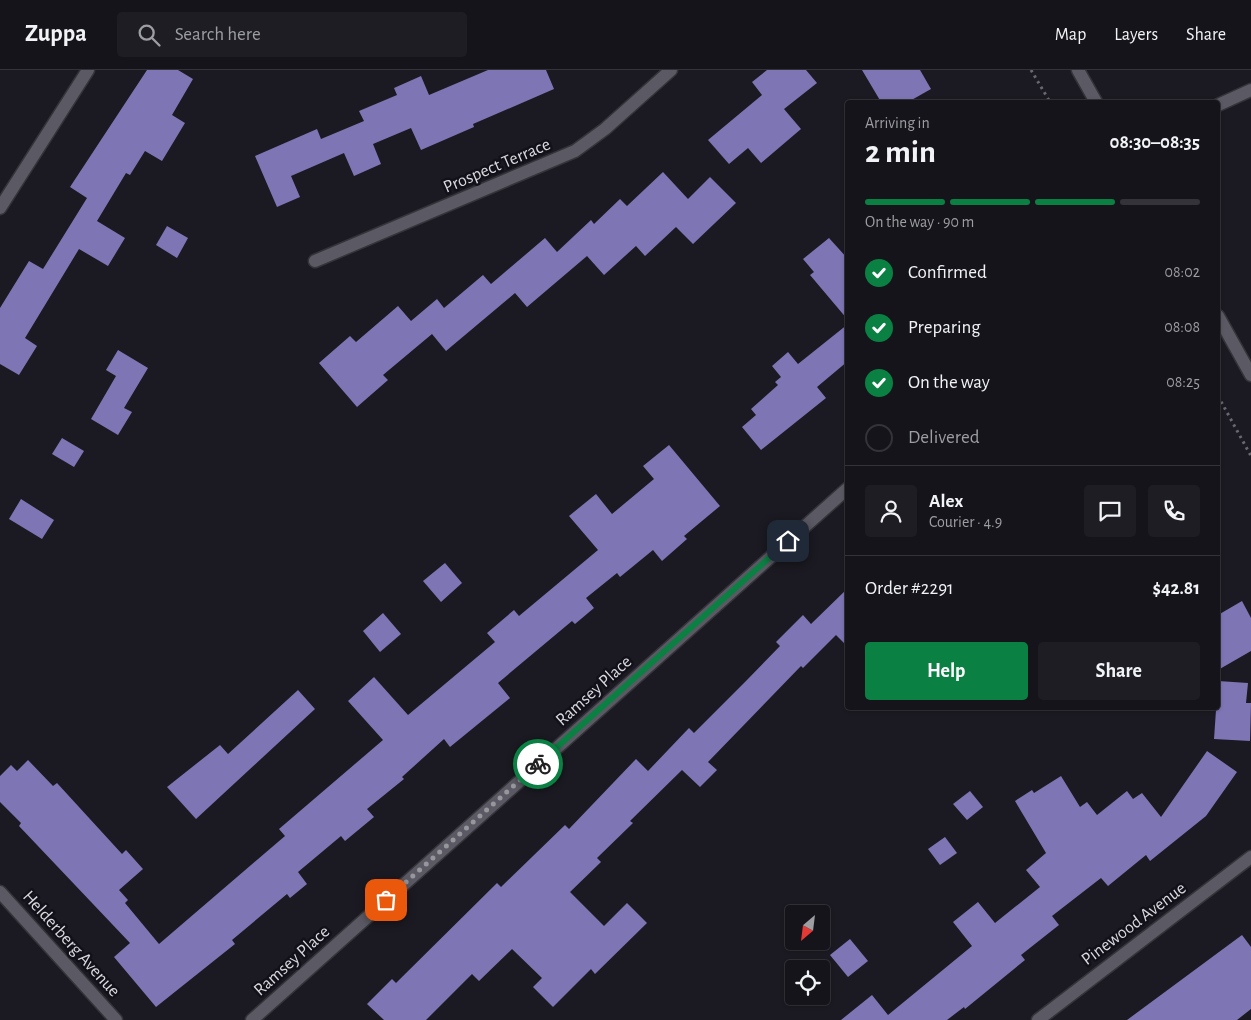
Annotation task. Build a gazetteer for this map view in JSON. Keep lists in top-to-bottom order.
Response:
{
  "streets": {
    "street": [
      "Prospect Terrace",
      "Ramsey Place",
      "Pinewood Avenue",
      "Helderberg Avenue"
    ]
  },
  "north": "bottom left",
  "page": {
    "header": "Zuppa",
    "search": "Search here",
    "nav": ["Map", "Layers", "Share"],
    "heading": ["2 min", "Arriving in", "08:30–08:35"],
    "panel": [
      "Alex",
      "Courier · 4.9",
      "Order #2291",
      "$42.81"
    ],
    "bar": "On the way · 90 m",
    "list": [
      ["Confirmed", "08:02"],
      ["Preparing", "08:08"],
      ["On the way", "08:25"],
      "Delivered"
    ],
    "buttons": ["Help", "Share"]
  }
}
